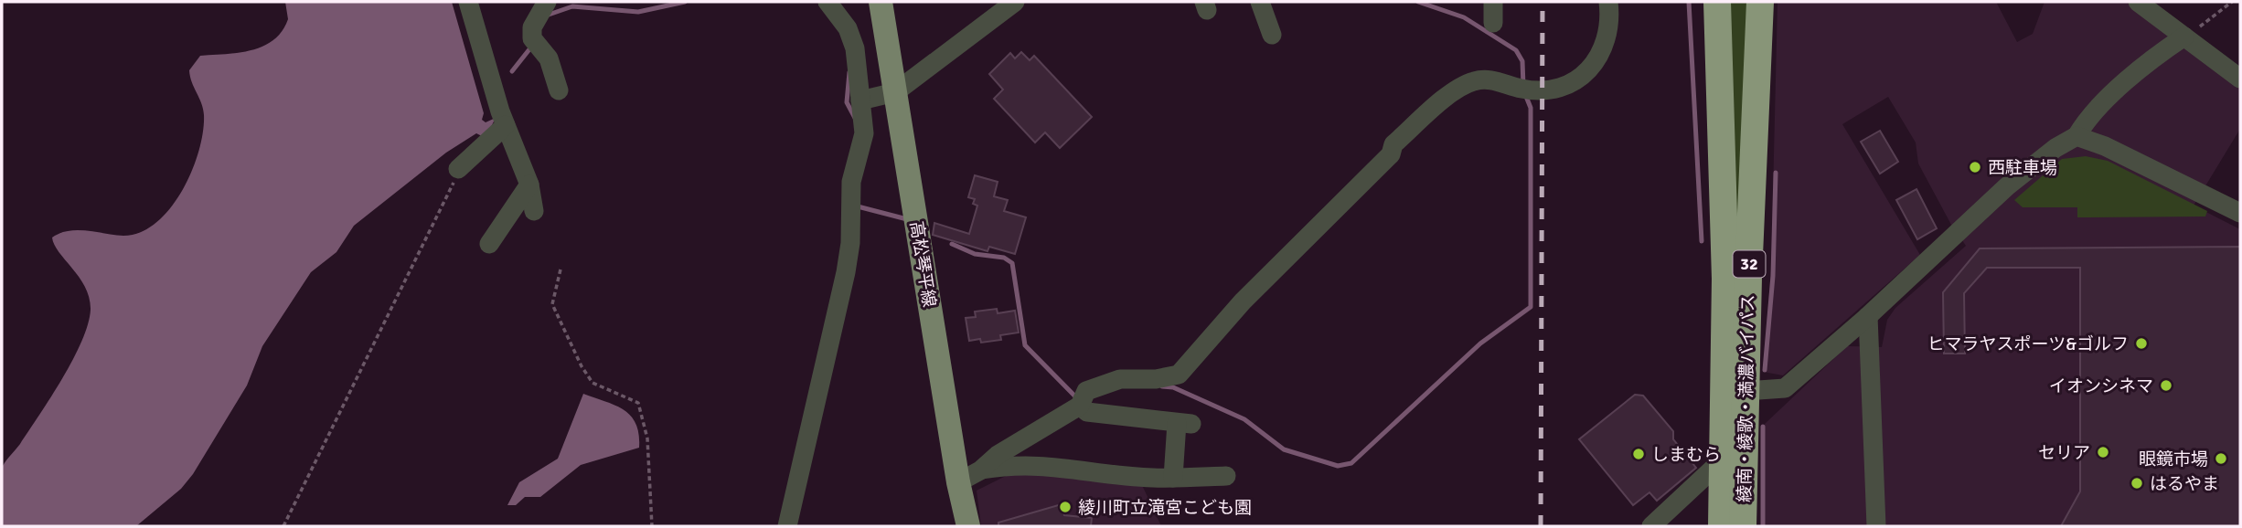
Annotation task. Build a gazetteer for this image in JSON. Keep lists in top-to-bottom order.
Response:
{
  "streets": {
    "highway": ["32", "綾南・綾歌・満濃バイパス"],
    "main road": ["高松琴平線"]
  },
  "places": [
    "西駐車場",
    "ヒマラヤスポーツ&ゴルフ",
    "イオンシネマ",
    "セリア",
    "しまむら",
    "眼鏡市場",
    "はるやま",
    "綾川町立滝宮こども園"
  ]
}
